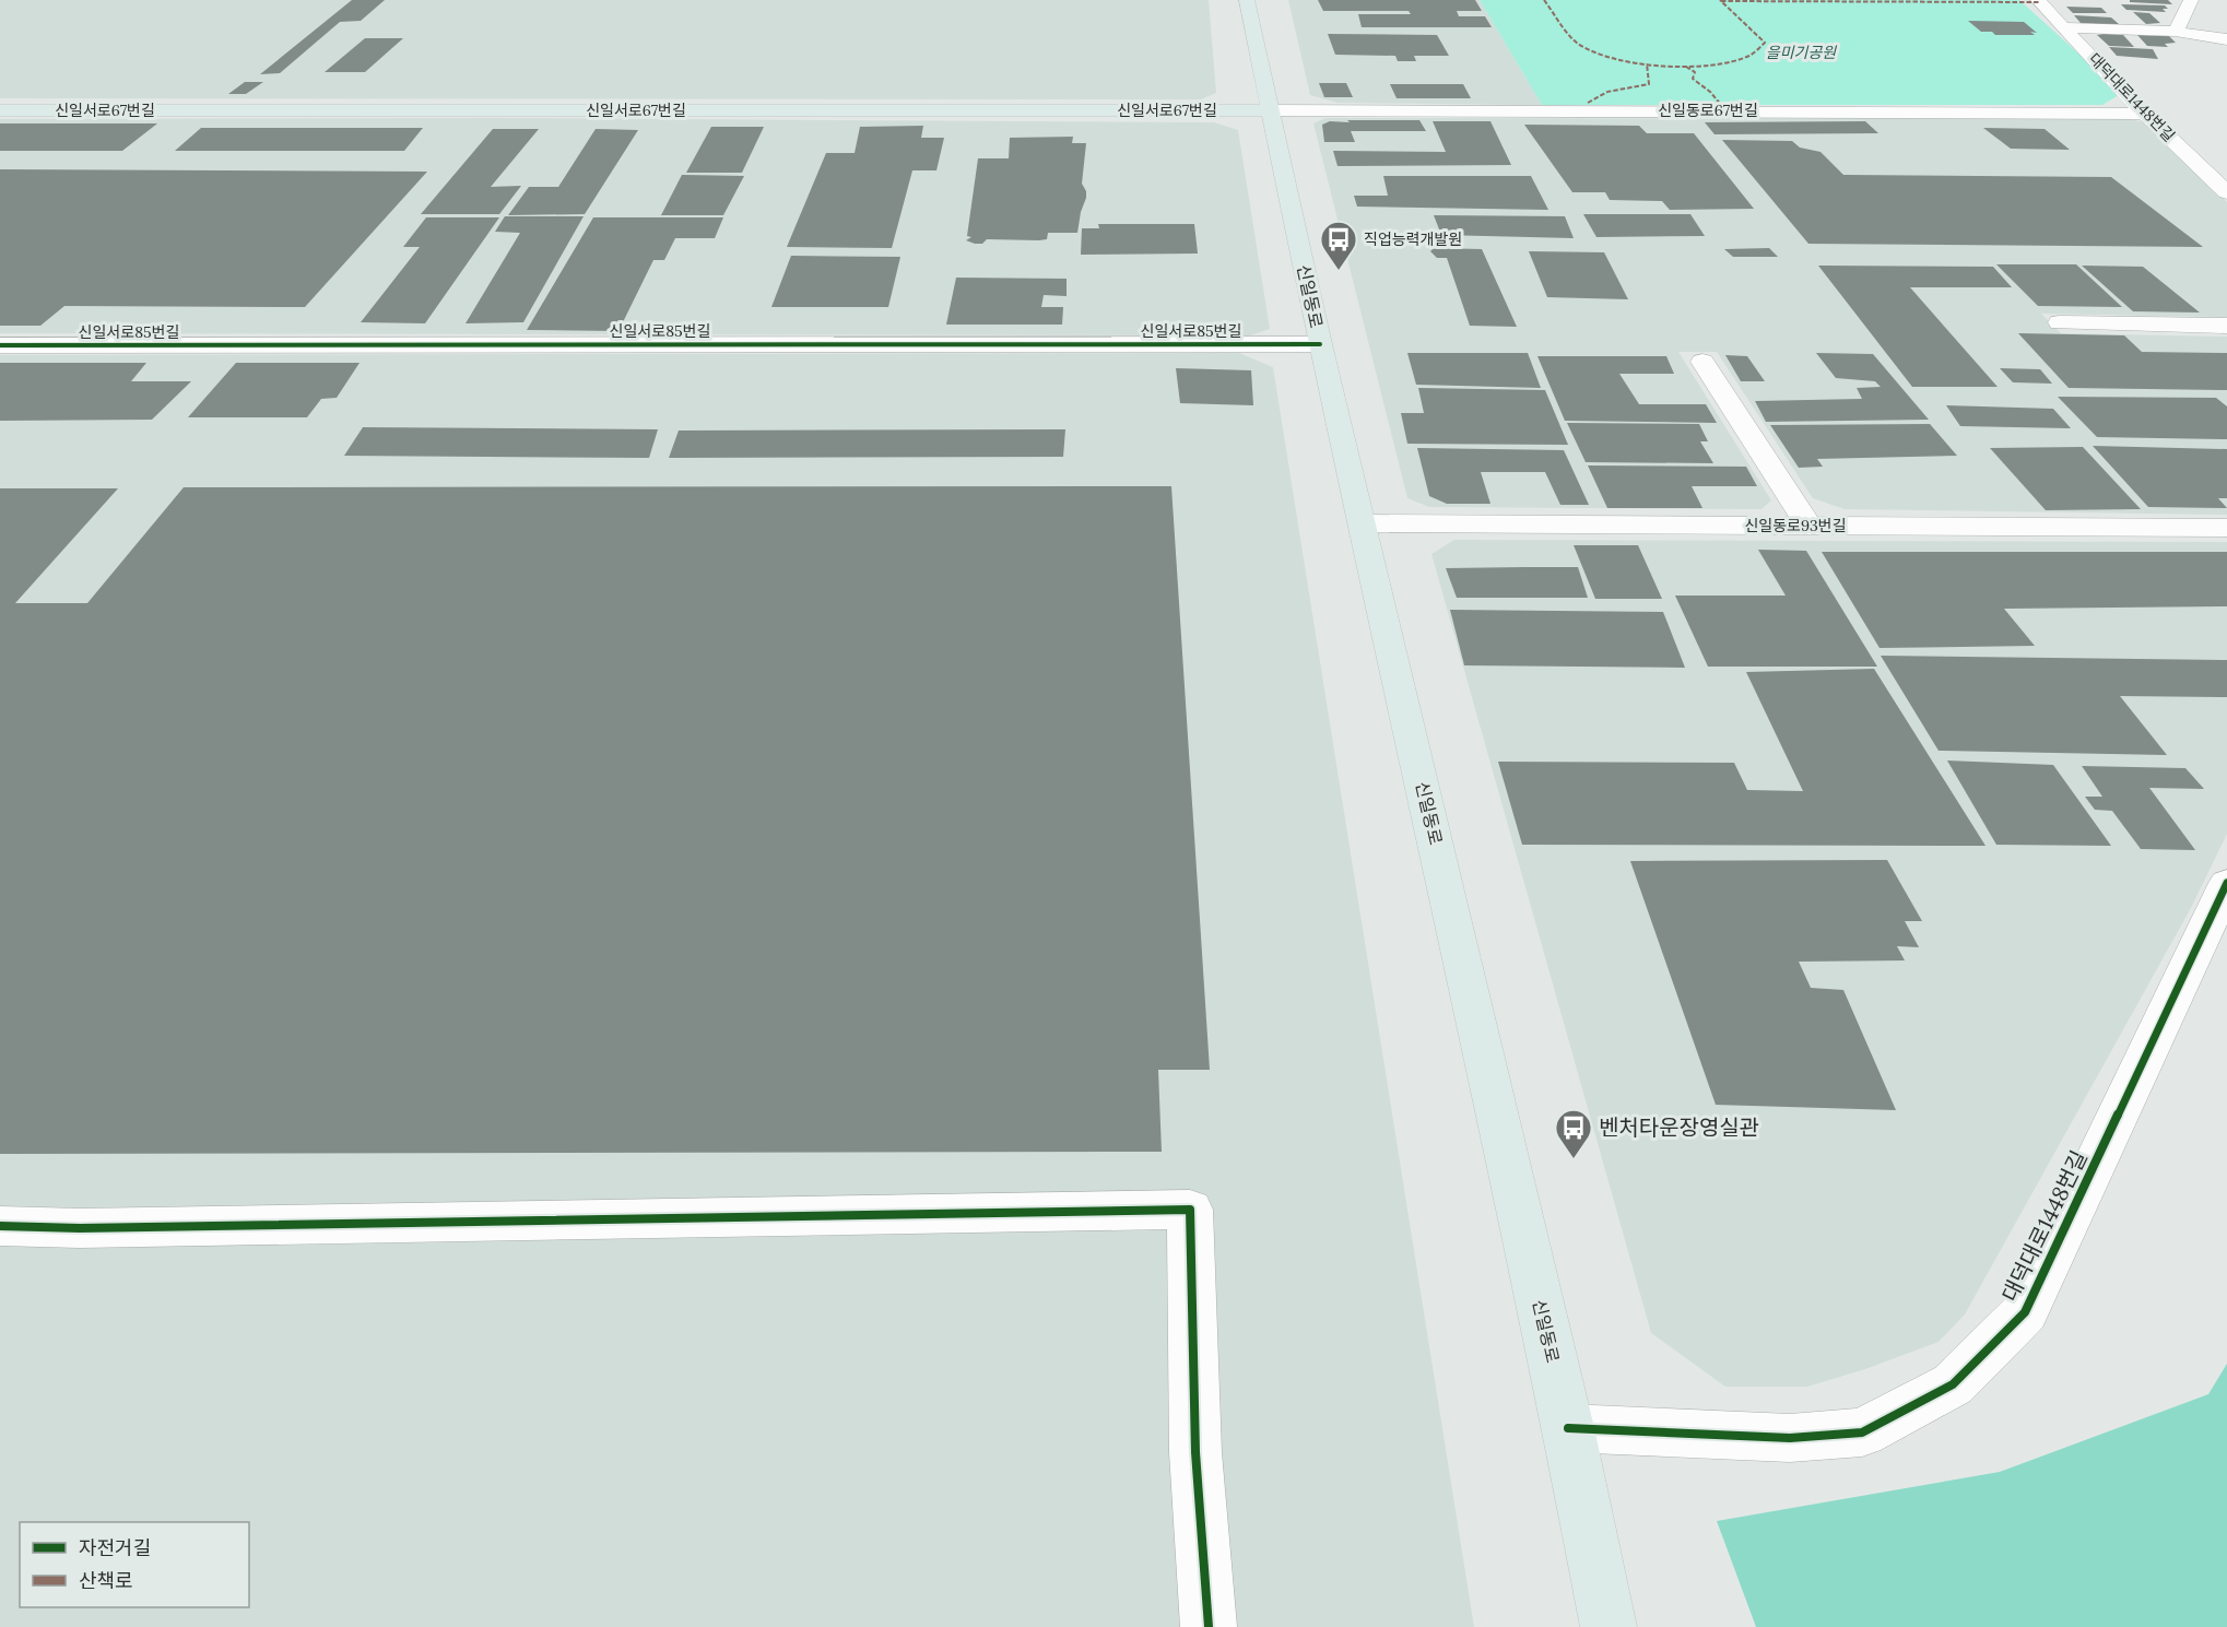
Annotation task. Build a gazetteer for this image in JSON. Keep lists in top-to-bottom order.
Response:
{
  "streets": {
    "main road": ["신일서로67번길", "신일동로"],
    "street": [
      "대덕대로1448번길",
      "신일동로67번길",
      "신일서로85번길",
      "신일동로93번길"
    ]
  },
  "crossings": [
    ["대덕대로1448번길", "신일동로67번길"],
    ["대덕대로1448번길", "신일동로"],
    ["신일서로67번길", "신일동로67번길"],
    ["신일서로67번길", "신일동로"],
    ["신일동로67번길", "신일동로"],
    ["신일동로", "신일서로85번길"],
    ["신일동로", "신일동로93번길"]
  ],
  "parks": ["을미기공원"],
  "places": {
    "bus stop": ["직업능력개발원", "벤처타운장영실관"]
  },
  "legend": ["자전거길", "산책로"]
}
